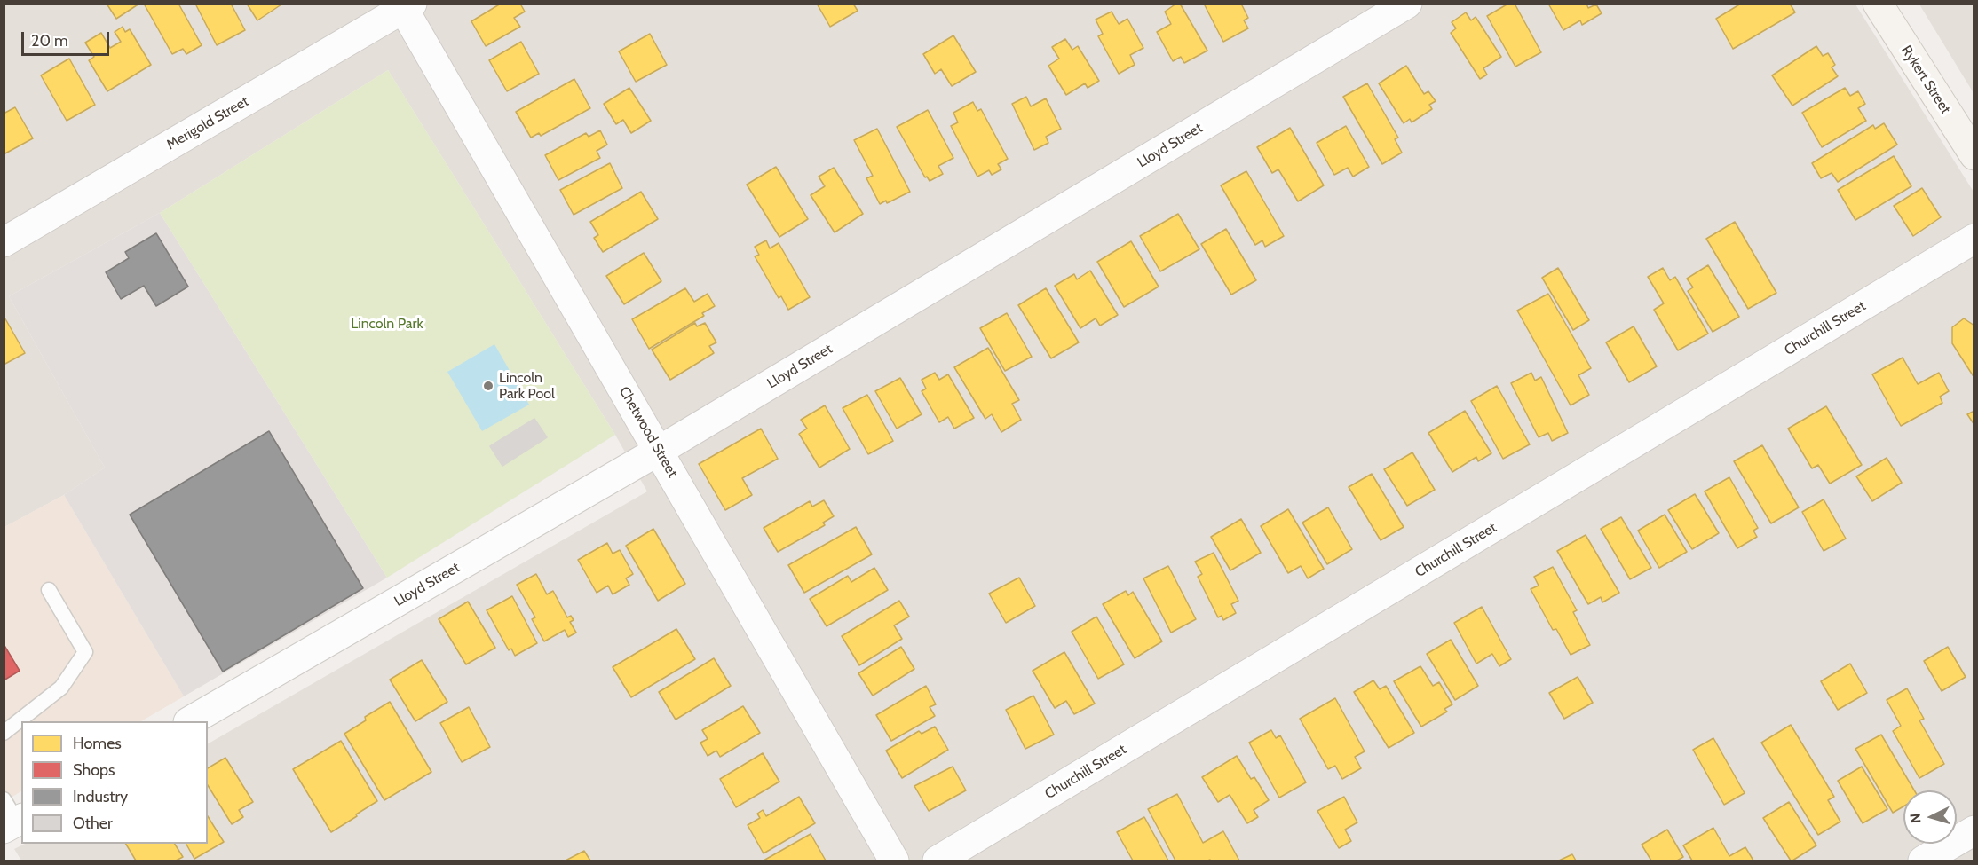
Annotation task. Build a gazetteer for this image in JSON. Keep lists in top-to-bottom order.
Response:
{
  "streets": {
    "street": [
      "Rykert Street",
      "Merigold Street",
      "Lloyd Street",
      "Churchill Street",
      "Chetwood Street"
    ]
  },
  "crossings": [
    ["Merigold Street", "Chetwood Street"],
    ["Lloyd Street", "Chetwood Street"]
  ],
  "parks": ["Lincoln Park"],
  "places": ["Lincoln Park Pool"],
  "legend": [
    "Homes",
    "Shops",
    "Industry",
    "Other"
  ],
  "scale_bar": "20 m",
  "north": "left"
}
